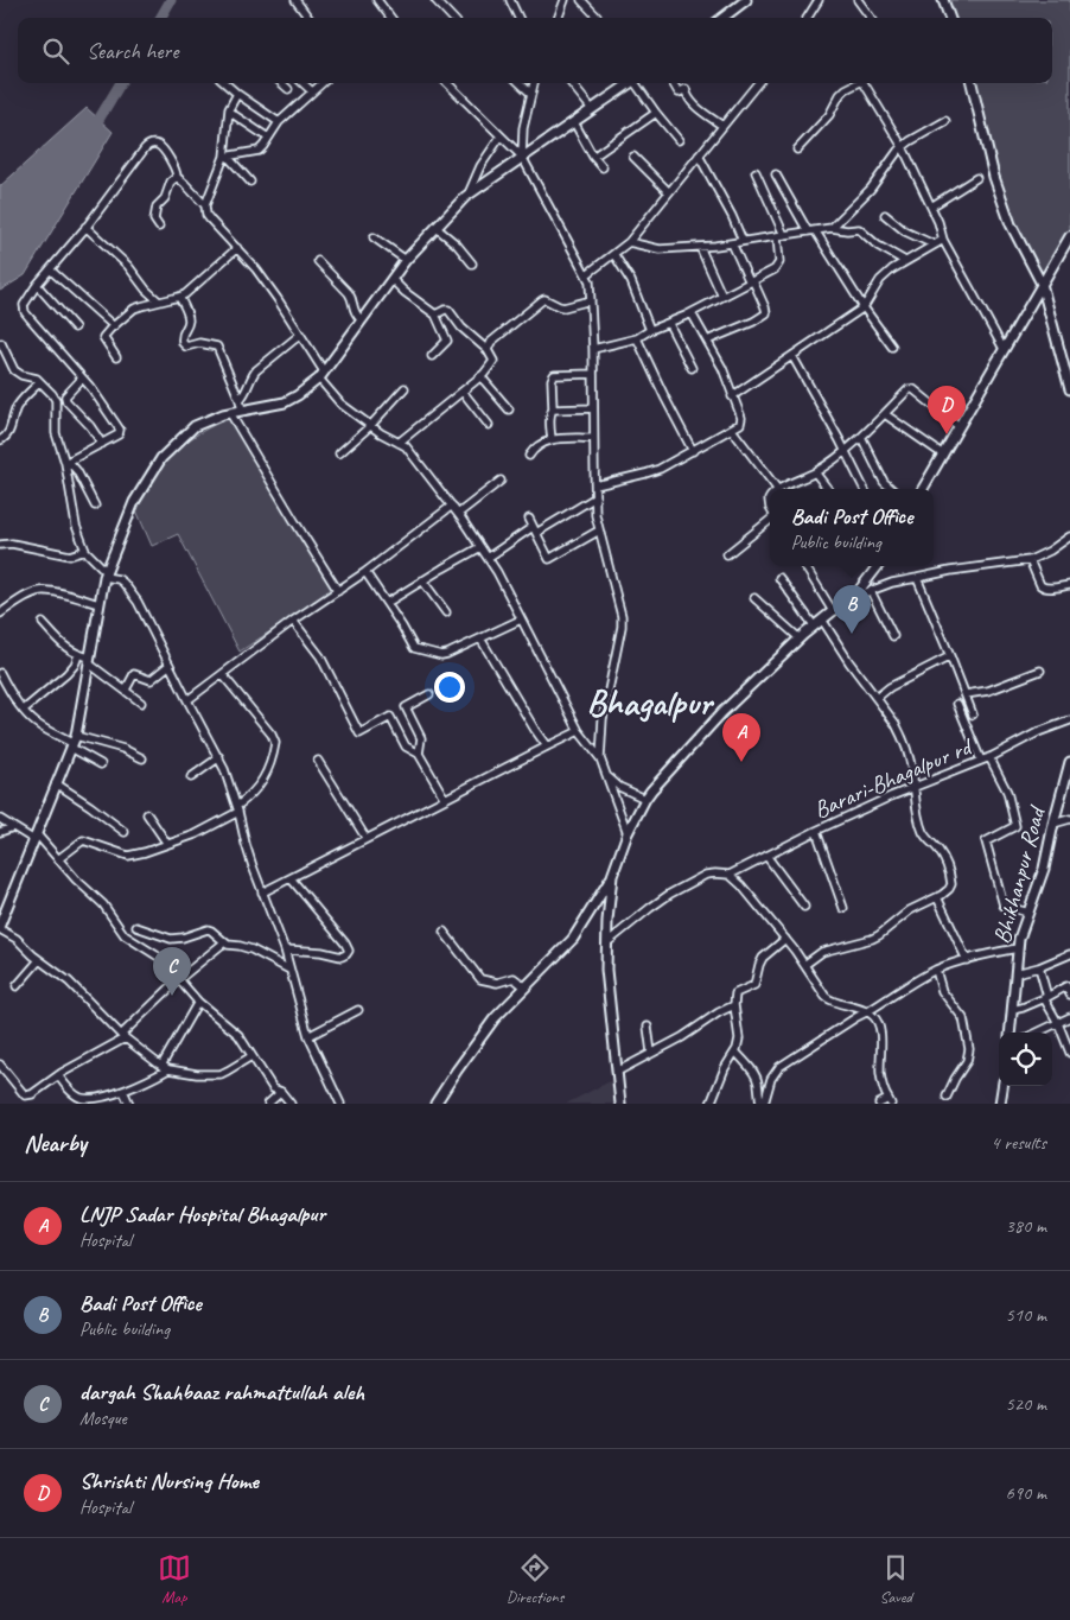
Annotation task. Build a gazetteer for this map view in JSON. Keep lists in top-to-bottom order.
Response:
{
  "streets": {
    "main road": ["Bhikhanpur Road"],
    "street": ["Barari-Bhagalpur rd"]
  },
  "districts": ["Bhagalpur"],
  "page": {
    "search": "Search here",
    "pins": [
      "D",
      "B",
      "A",
      "C"
    ],
    "popup": ["Badi Post Office", "Public building"],
    "heading": ["Nearby", "4 results"],
    "list": [
      {
        "mark": "A",
        "name": "LNJP Sadar Hospital Bhagalpur",
        "note": "Hospital",
        "value": "380 m"
      },
      {
        "mark": "B",
        "name": "Badi Post Office",
        "note": "Public building",
        "value": "510 m"
      },
      {
        "mark": "C",
        "name": "dargah Shahbaaz rahmattullah aleh",
        "note": "Mosque",
        "value": "520 m"
      },
      {
        "mark": "D",
        "name": "Shrishti Nursing Home",
        "note": "Hospital",
        "value": "690 m"
      }
    ],
    "nav": ["Map", "Directions", "Saved"]
  }
}
